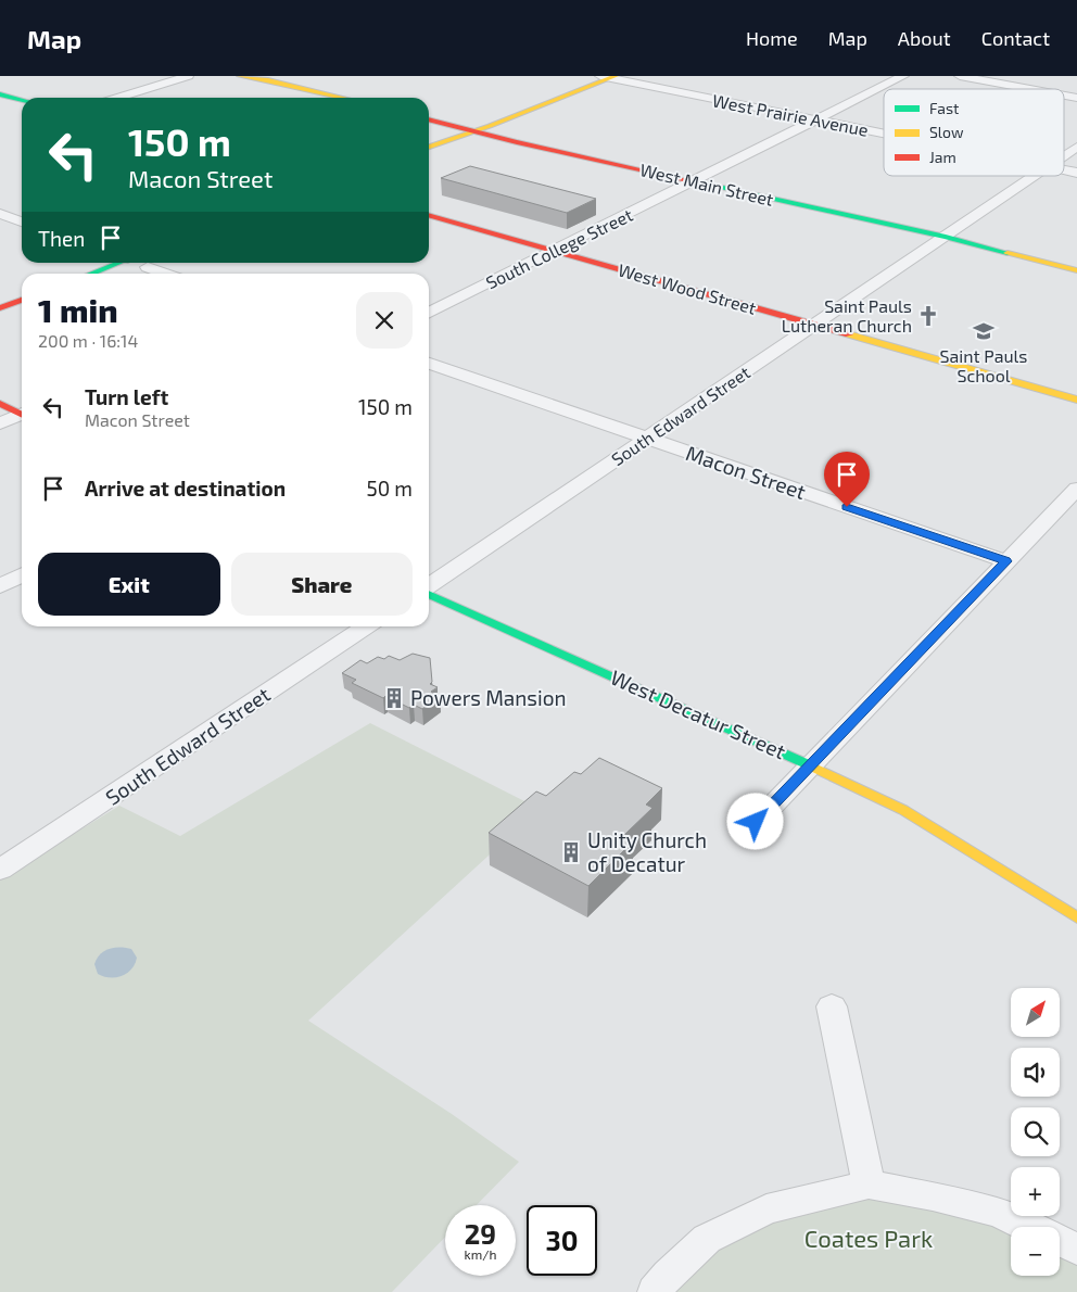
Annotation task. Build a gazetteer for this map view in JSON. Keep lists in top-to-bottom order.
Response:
{
  "streets": {
    "street": [
      "West Prairie Avenue",
      "West Main Street",
      "South College Street",
      "West Wood Street",
      "South Edward Street",
      "Macon Street",
      "West Decatur Street"
    ]
  },
  "crossings": [
    ["West Prairie Avenue", "South College Street"],
    ["West Main Street", "South College Street"],
    ["West Main Street", "South Edward Street"],
    ["South College Street", "West Wood Street"],
    ["West Wood Street", "South Edward Street"],
    ["South Edward Street", "Macon Street"]
  ],
  "parks": ["Coates Park"],
  "places": {
    "church": ["Saint Pauls Lutheran Church"],
    "school or university": ["Saint Pauls School"],
    "building": ["Powers Mansion", "Unity Church of Decatur"]
  },
  "legend": ["Fast", "Slow", "Jam"],
  "north": "top right",
  "page": {
    "header": "Map",
    "nav": [
      "Home",
      "Map",
      "About",
      "Contact"
    ],
    "turn": ["150 m", "Macon Street"],
    "then": "Then",
    "heading": ["1 min", "200 m · 16:14"],
    "list": [
      {
        "name": "Turn left",
        "note": "Macon Street",
        "value": "150 m"
      },
      {
        "name": "Arrive at destination",
        "value": "50 m"
      }
    ],
    "buttons": ["Exit", "Share"],
    "map_buttons": ["+", "−"],
    "speed": "29 km/h",
    "limit": "30"
  }
}
